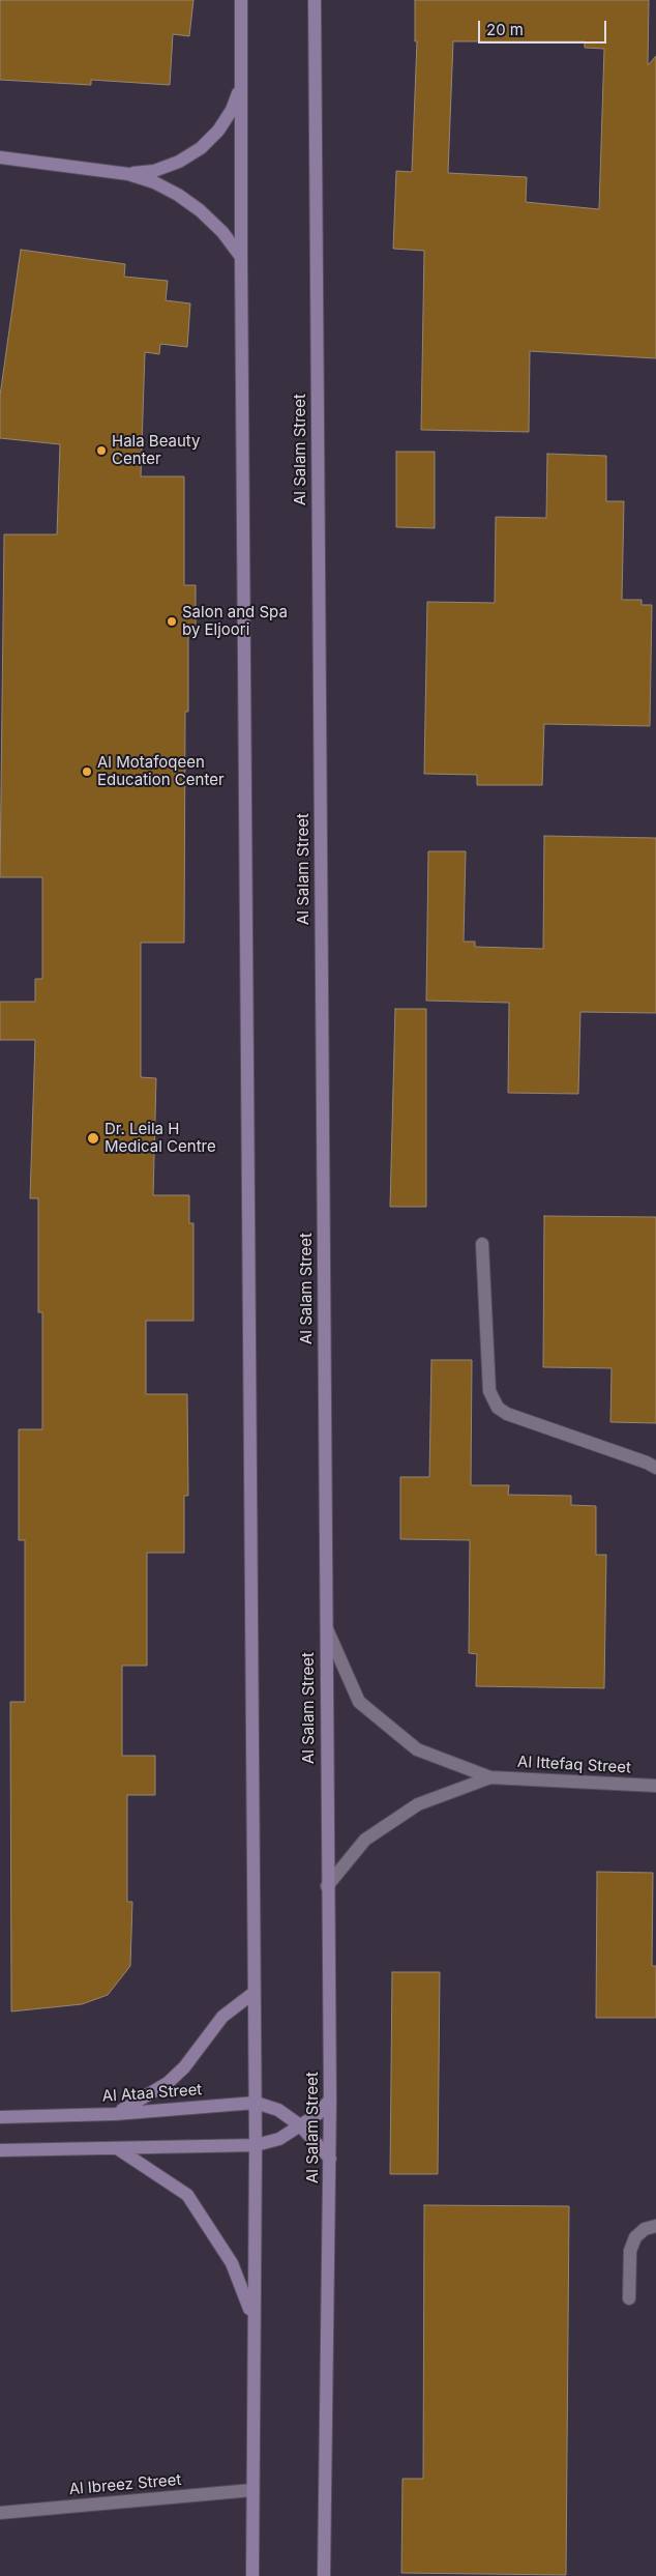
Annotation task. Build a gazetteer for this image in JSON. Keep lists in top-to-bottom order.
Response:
{
  "streets": {
    "main road": ["Al Salam Street", "Al Ataa Street"],
    "street": ["Al Ittefaq Street", "Al Ibreez Street"]
  },
  "crossings": [
    ["Al Salam Street", "Al Ittefaq Street"],
    ["Al Salam Street", "Al Ataa Street"]
  ],
  "places": [
    "Hala Beauty Center",
    "Salon and Spa by Eljoori",
    "Al Motafoqeen Education Center",
    "Dr. Leila H Medical Centre"
  ],
  "scale_bar": "20 m"
}
